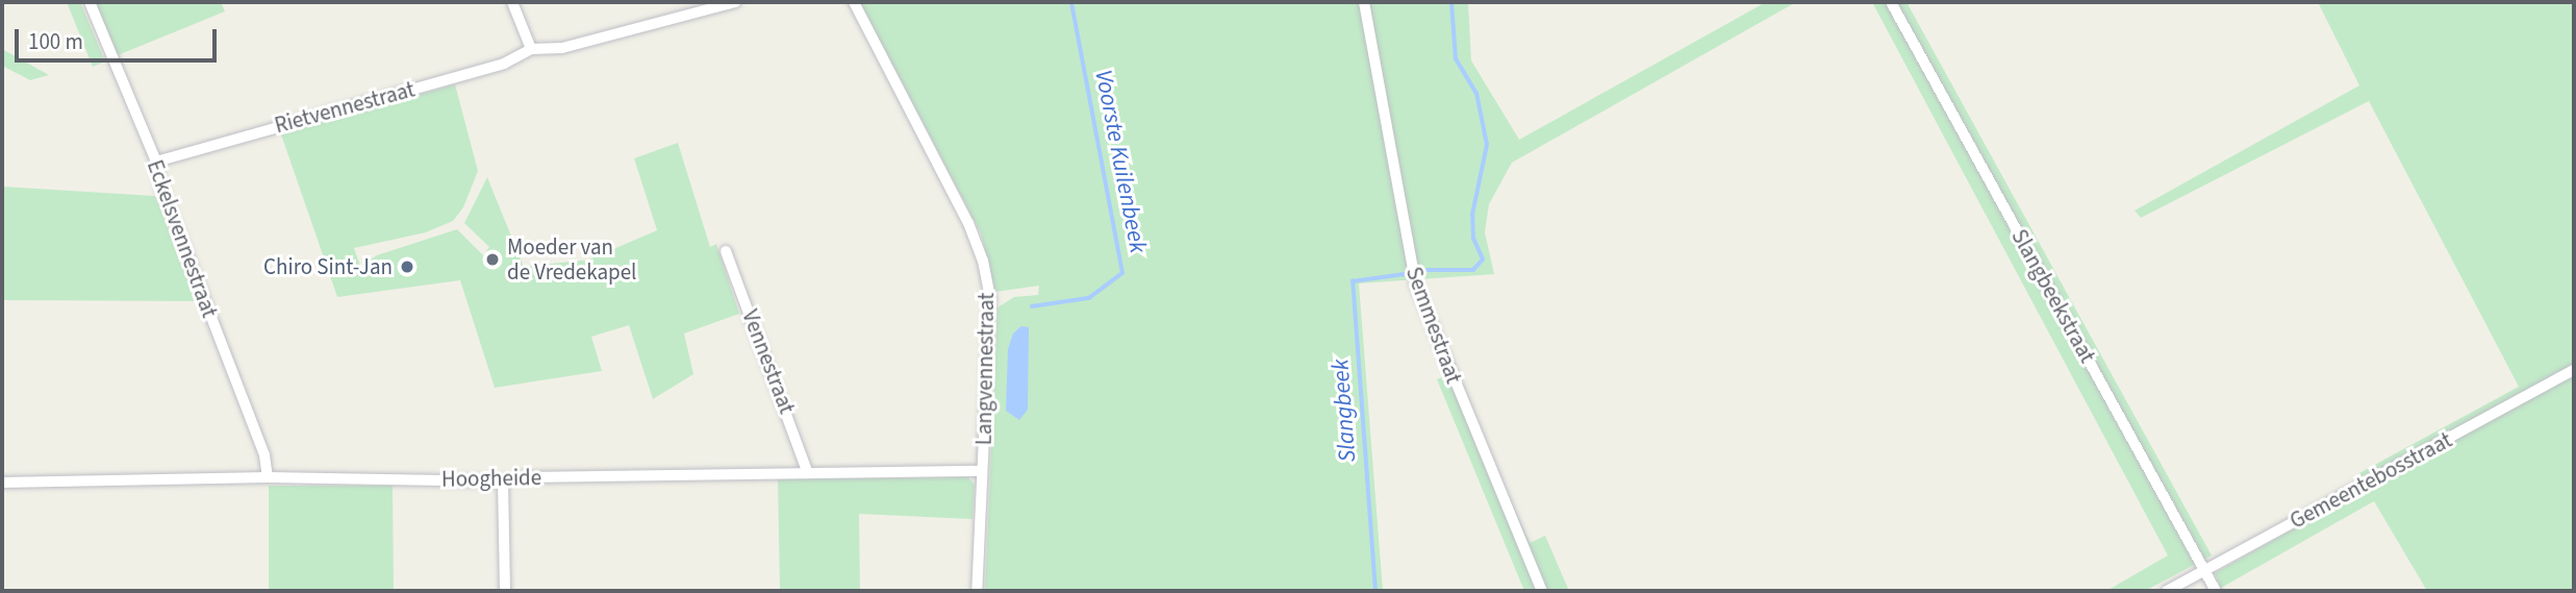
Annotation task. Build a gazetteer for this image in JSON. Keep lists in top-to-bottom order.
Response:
{
  "streets": {
    "street": [
      "Rietvennestraat",
      "Eckelsvennestraat",
      "Slangbeekstraat",
      "Semmestraat",
      "Vennestraat",
      "Langvennestraat",
      "Hoogheide",
      "Gemeentebosstraat"
    ]
  },
  "crossings": [
    ["Rietvennestraat", "Eckelsvennestraat"],
    ["Eckelsvennestraat", "Hoogheide"],
    ["Slangbeekstraat", "Gemeentebosstraat"],
    ["Vennestraat", "Hoogheide"],
    ["Langvennestraat", "Hoogheide"]
  ],
  "water": ["Voorste Kuilenbeek", "Slangbeek"],
  "places": ["Moeder van de Vredekapel", "Chiro Sint-Jan"],
  "scale_bar": "100 m"
}
